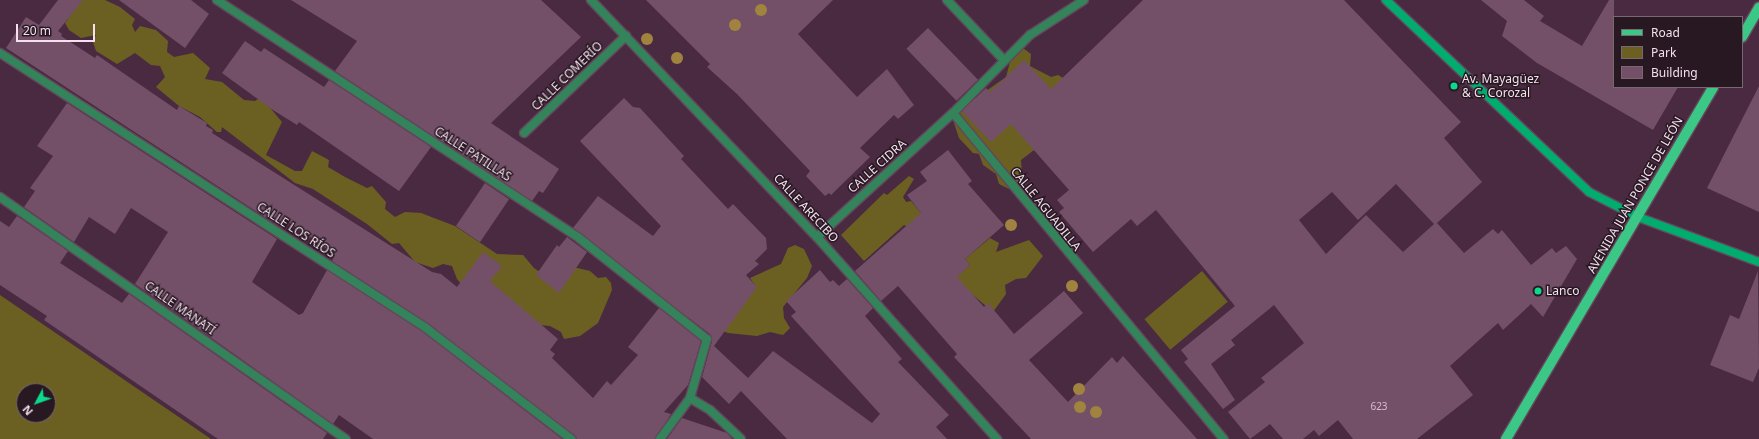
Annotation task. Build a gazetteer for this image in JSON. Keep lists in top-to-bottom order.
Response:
{
  "streets": {
    "main road": ["AVENIDA JUAN PONCE DE LEÓN"],
    "street": [
      "CALLE COMERÍO",
      "CALLE PATILLAS",
      "CALLE CIDRA",
      "CALLE ARECIBO",
      "CALLE AGUADILLA",
      "CALLE LOS RÍOS",
      "CALLE MANATÍ"
    ]
  },
  "crossings": [
    ["CALLE COMERÍO", "CALLE ARECIBO"],
    ["CALLE CIDRA", "CALLE ARECIBO"],
    ["CALLE CIDRA", "CALLE AGUADILLA"]
  ],
  "places": ["Av. Mayagüez & C. Corozal", "Lanco"],
  "house_numbers": ["623"],
  "legend": ["Road", "Park", "Building"],
  "scale_bar": "20 m",
  "north": "bottom left"
}
